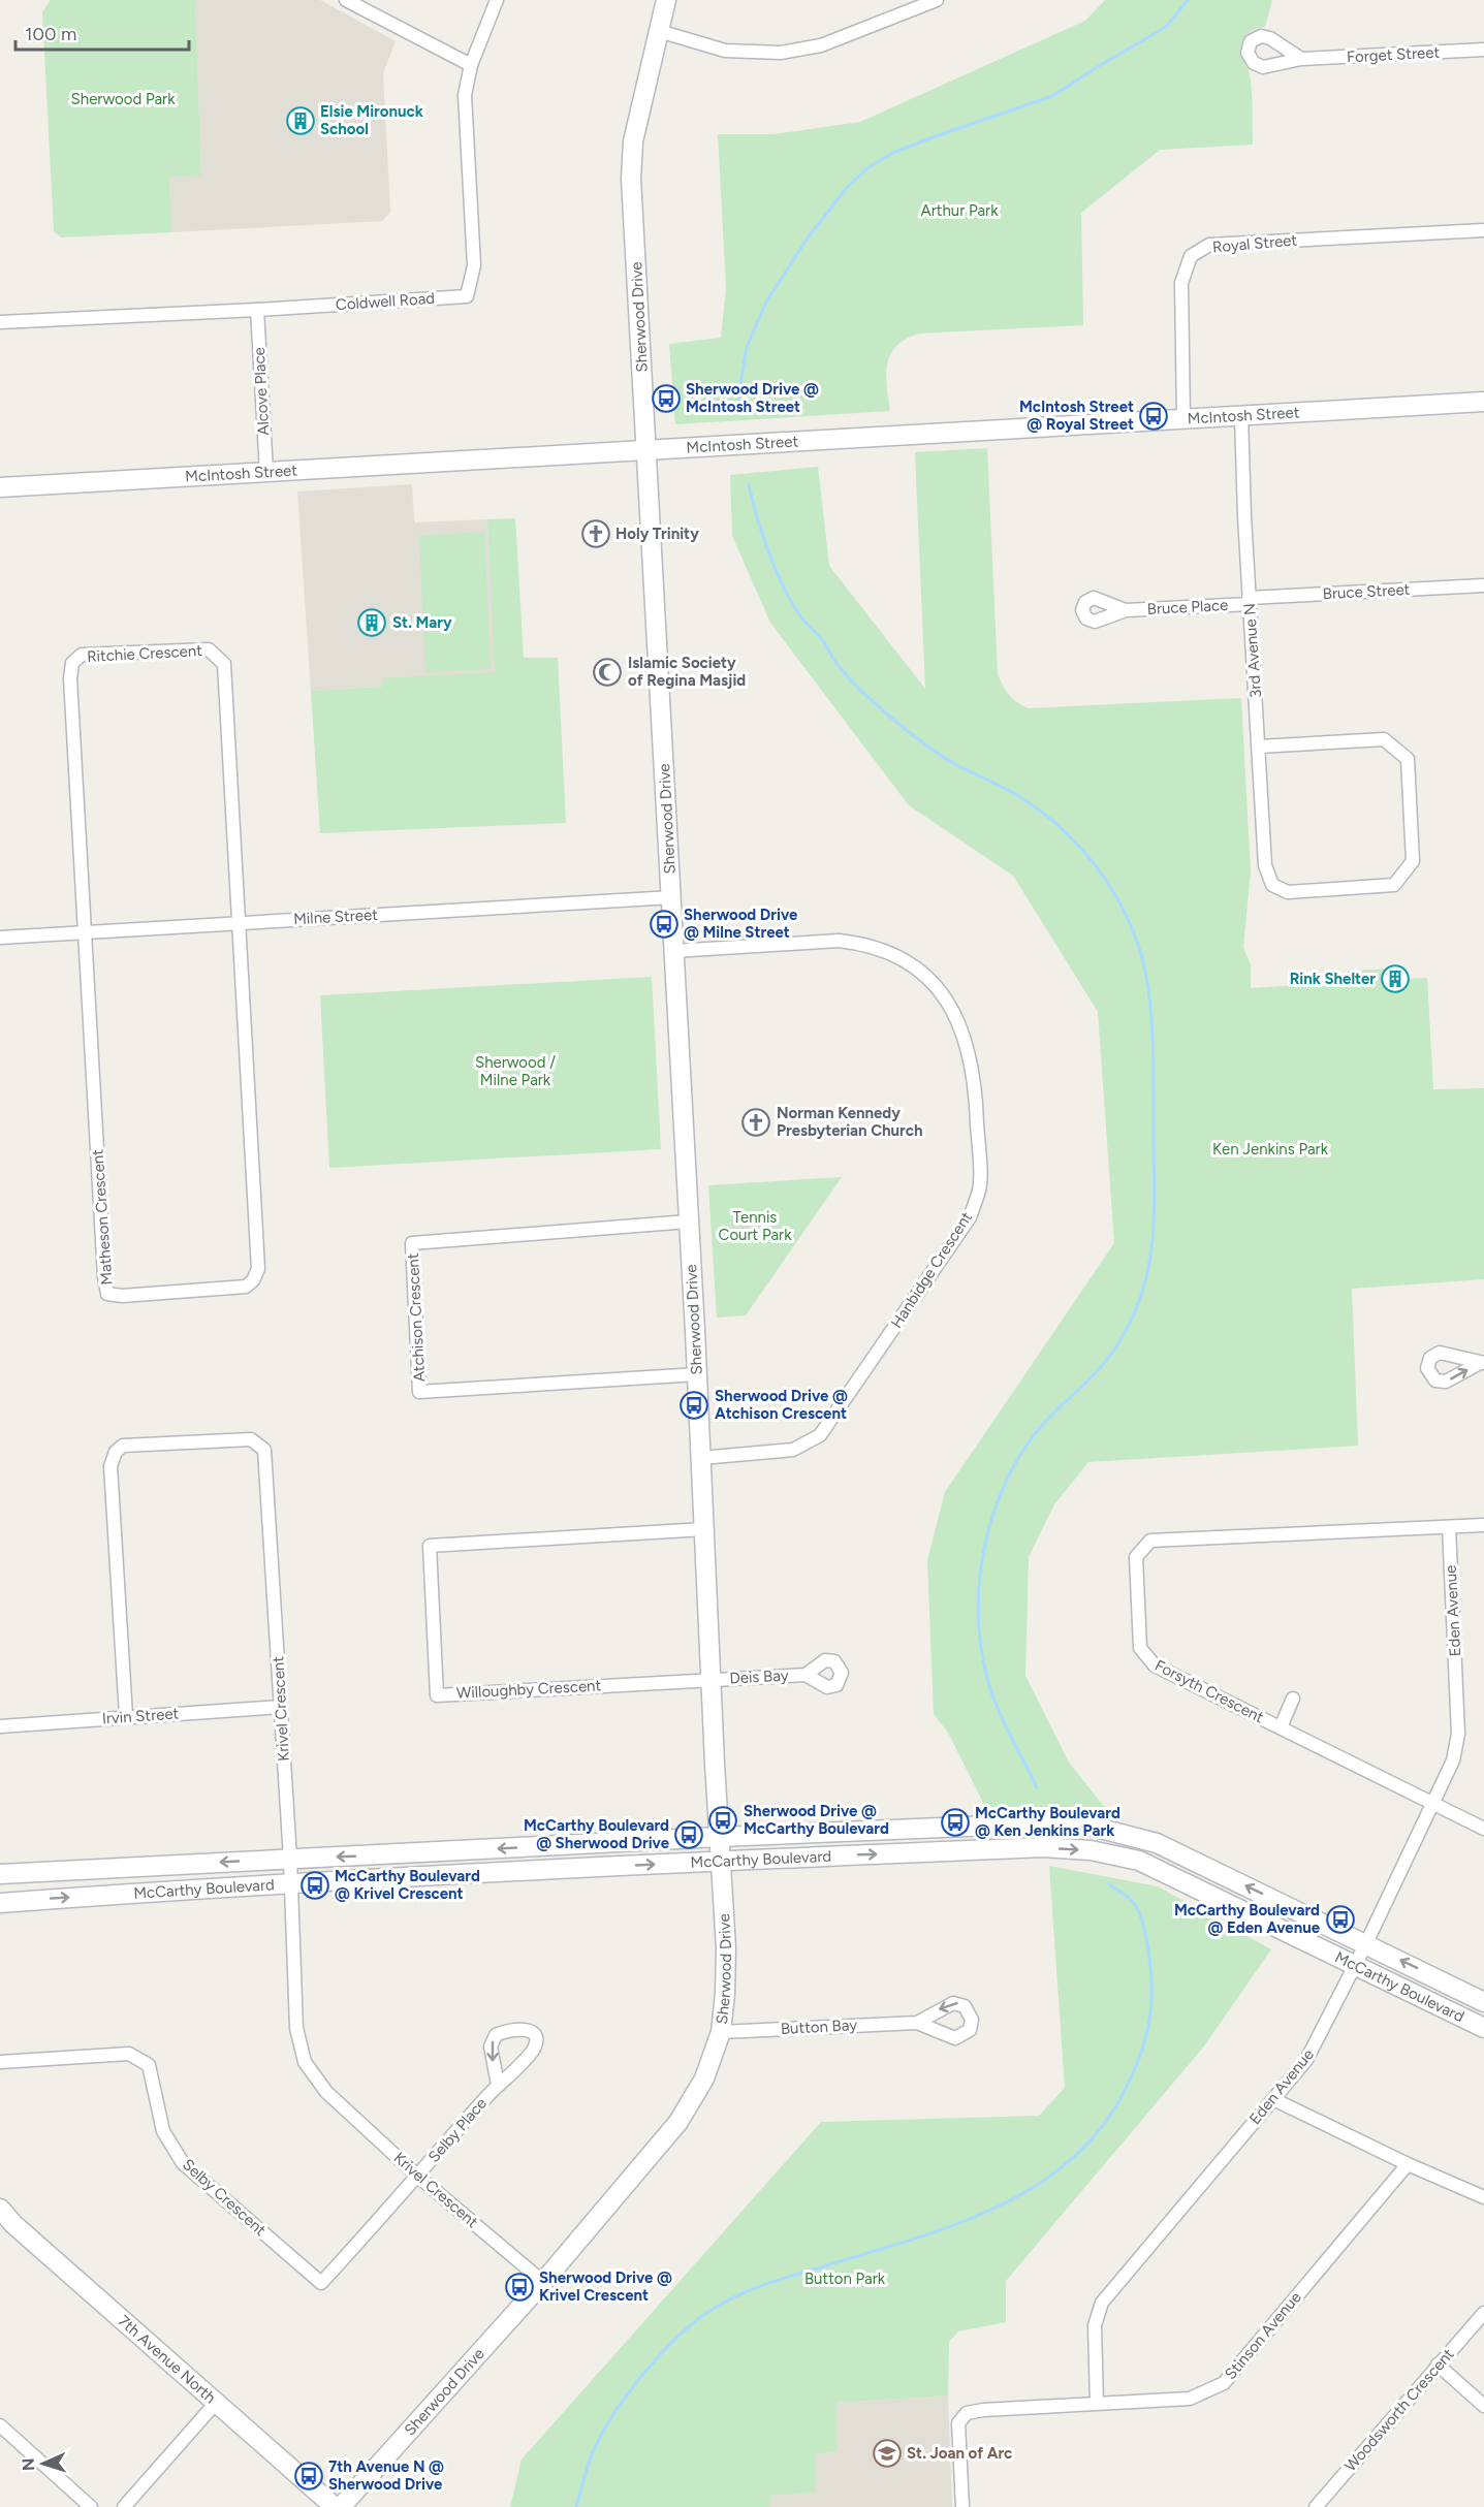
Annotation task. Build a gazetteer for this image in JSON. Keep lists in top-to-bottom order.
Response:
{
  "streets": {
    "street": [
      "Forget Street",
      "Royal Street",
      "Coldwell Road",
      "Sherwood Drive",
      "Alcove Place",
      "McIntosh Street",
      "Bruce Street",
      "Bruce Place",
      "3rd Avenue N",
      "Ritchie Crescent",
      "Milne Street",
      "Matheson Crescent",
      "Hanbidge Crescent",
      "Atchison Crescent",
      "Eden Avenue",
      "Deis Bay",
      "Willoughby Crescent",
      "Forsyth Crescent",
      "Krivel Crescent",
      "Irvin Street",
      "McCarthy Boulevard",
      "Button Bay",
      "Selby Place",
      "Selby Crescent",
      "Stinson Avenue",
      "7th Avenue North",
      "Woodsworth Crescent"
    ]
  },
  "crossings": [
    ["Royal Street", "McIntosh Street"],
    ["Coldwell Road", "Alcove Place"],
    ["Sherwood Drive", "McIntosh Street"],
    ["Sherwood Drive", "Milne Street"],
    ["Sherwood Drive", "Hanbidge Crescent"],
    ["Sherwood Drive", "Atchison Crescent"],
    ["Sherwood Drive", "Deis Bay"],
    ["Sherwood Drive", "Willoughby Crescent"],
    ["Sherwood Drive", "Krivel Crescent"],
    ["Sherwood Drive", "McCarthy Boulevard"],
    ["Sherwood Drive", "Button Bay"],
    ["Alcove Place", "McIntosh Street"],
    ["McIntosh Street", "3rd Avenue N"],
    ["Bruce Street", "Bruce Place"],
    ["Bruce Street", "3rd Avenue N"],
    ["Bruce Place", "3rd Avenue N"],
    ["Ritchie Crescent", "Milne Street"],
    ["Ritchie Crescent", "Matheson Crescent"],
    ["Milne Street", "Matheson Crescent"],
    ["Eden Avenue", "Forsyth Crescent"],
    ["Eden Avenue", "McCarthy Boulevard"],
    ["Eden Avenue", "Stinson Avenue"],
    ["Deis Bay", "Willoughby Crescent"],
    ["Krivel Crescent", "Irvin Street"],
    ["Krivel Crescent", "McCarthy Boulevard"],
    ["Krivel Crescent", "Selby Place"],
    ["Krivel Crescent", "Selby Crescent"],
    ["Selby Place", "Selby Crescent"]
  ],
  "parks": [
    "Sherwood Park",
    "Arthur Park",
    "Sherwood / Milne Park",
    "Ken Jenkins Park",
    "Tennis Court Park",
    "Button Park"
  ],
  "places": {
    "building": ["Elsie Mironuck School", "St. Mary", "Rink Shelter"],
    "bus stop": [
      "Sherwood Drive @ McIntosh Street",
      "McIntosh Street @ Royal Street",
      "Sherwood Drive @ Milne Street",
      "Sherwood Drive @ Atchison Crescent",
      "Sherwood Drive @ McCarthy Boulevard",
      "McCarthy Boulevard @ Ken Jenkins Park",
      "McCarthy Boulevard @ Sherwood Drive",
      "McCarthy Boulevard @ Krivel Crescent",
      "McCarthy Boulevard @ Eden Avenue",
      "Sherwood Drive @ Krivel Crescent",
      "7th Avenue N @ Sherwood Drive"
    ],
    "church": ["Holy Trinity", "Norman Kennedy Presbyterian Church"],
    "mosque": ["Islamic Society of Regina Masjid"],
    "school or university": ["St. Joan of Arc"]
  },
  "scale_bar": "100 m",
  "north": "left"
}
